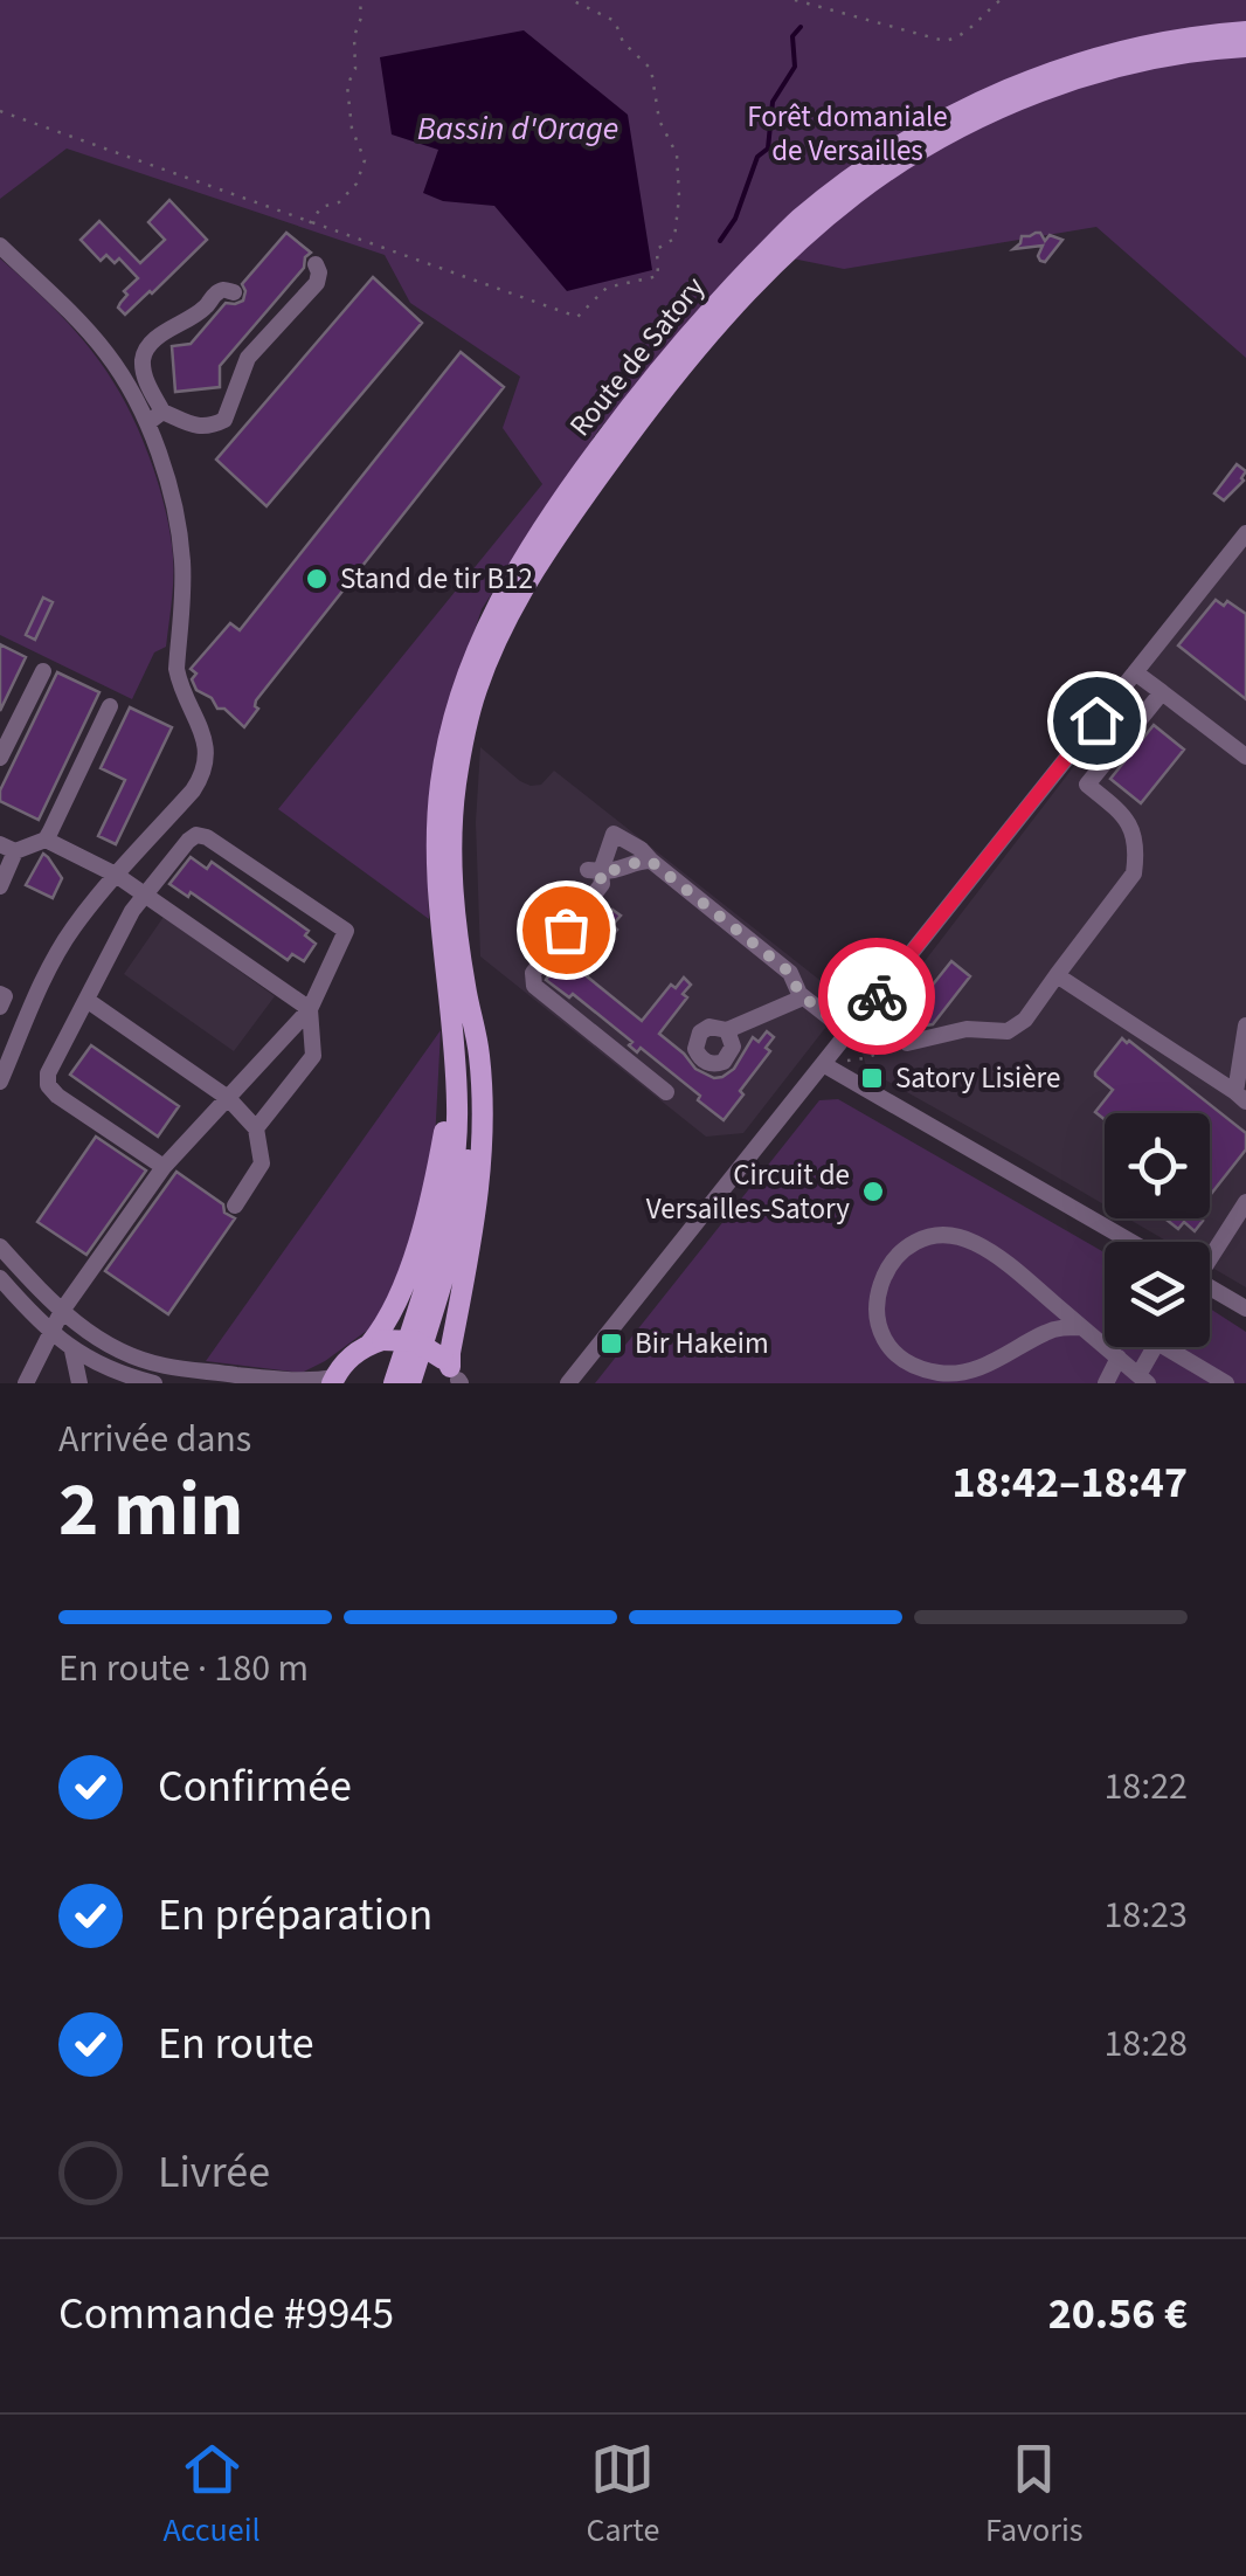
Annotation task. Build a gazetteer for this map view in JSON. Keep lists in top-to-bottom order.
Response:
{
  "streets": {
    "main road": ["Route de Satory"]
  },
  "water": ["Bassin d'Orage"],
  "parks": ["Forêt domaniale de Versailles"],
  "places": {
    "other": ["Stand de tir B12", "Circuit de Versailles-Satory"],
    "transit": ["Satory Lisière", "Bir Hakeim"]
  },
  "page": {
    "heading": ["2 min", "Arrivée dans", "18:42–18:47"],
    "panel": ["Commande #9945", "20.56 €"],
    "bar": "En route · 180 m",
    "list": [
      ["Confirmée", "18:22"],
      ["En préparation", "18:23"],
      ["En route", "18:28"],
      "Livrée"
    ],
    "tabs": ["Accueil", "Carte", "Favoris"]
  }
}
